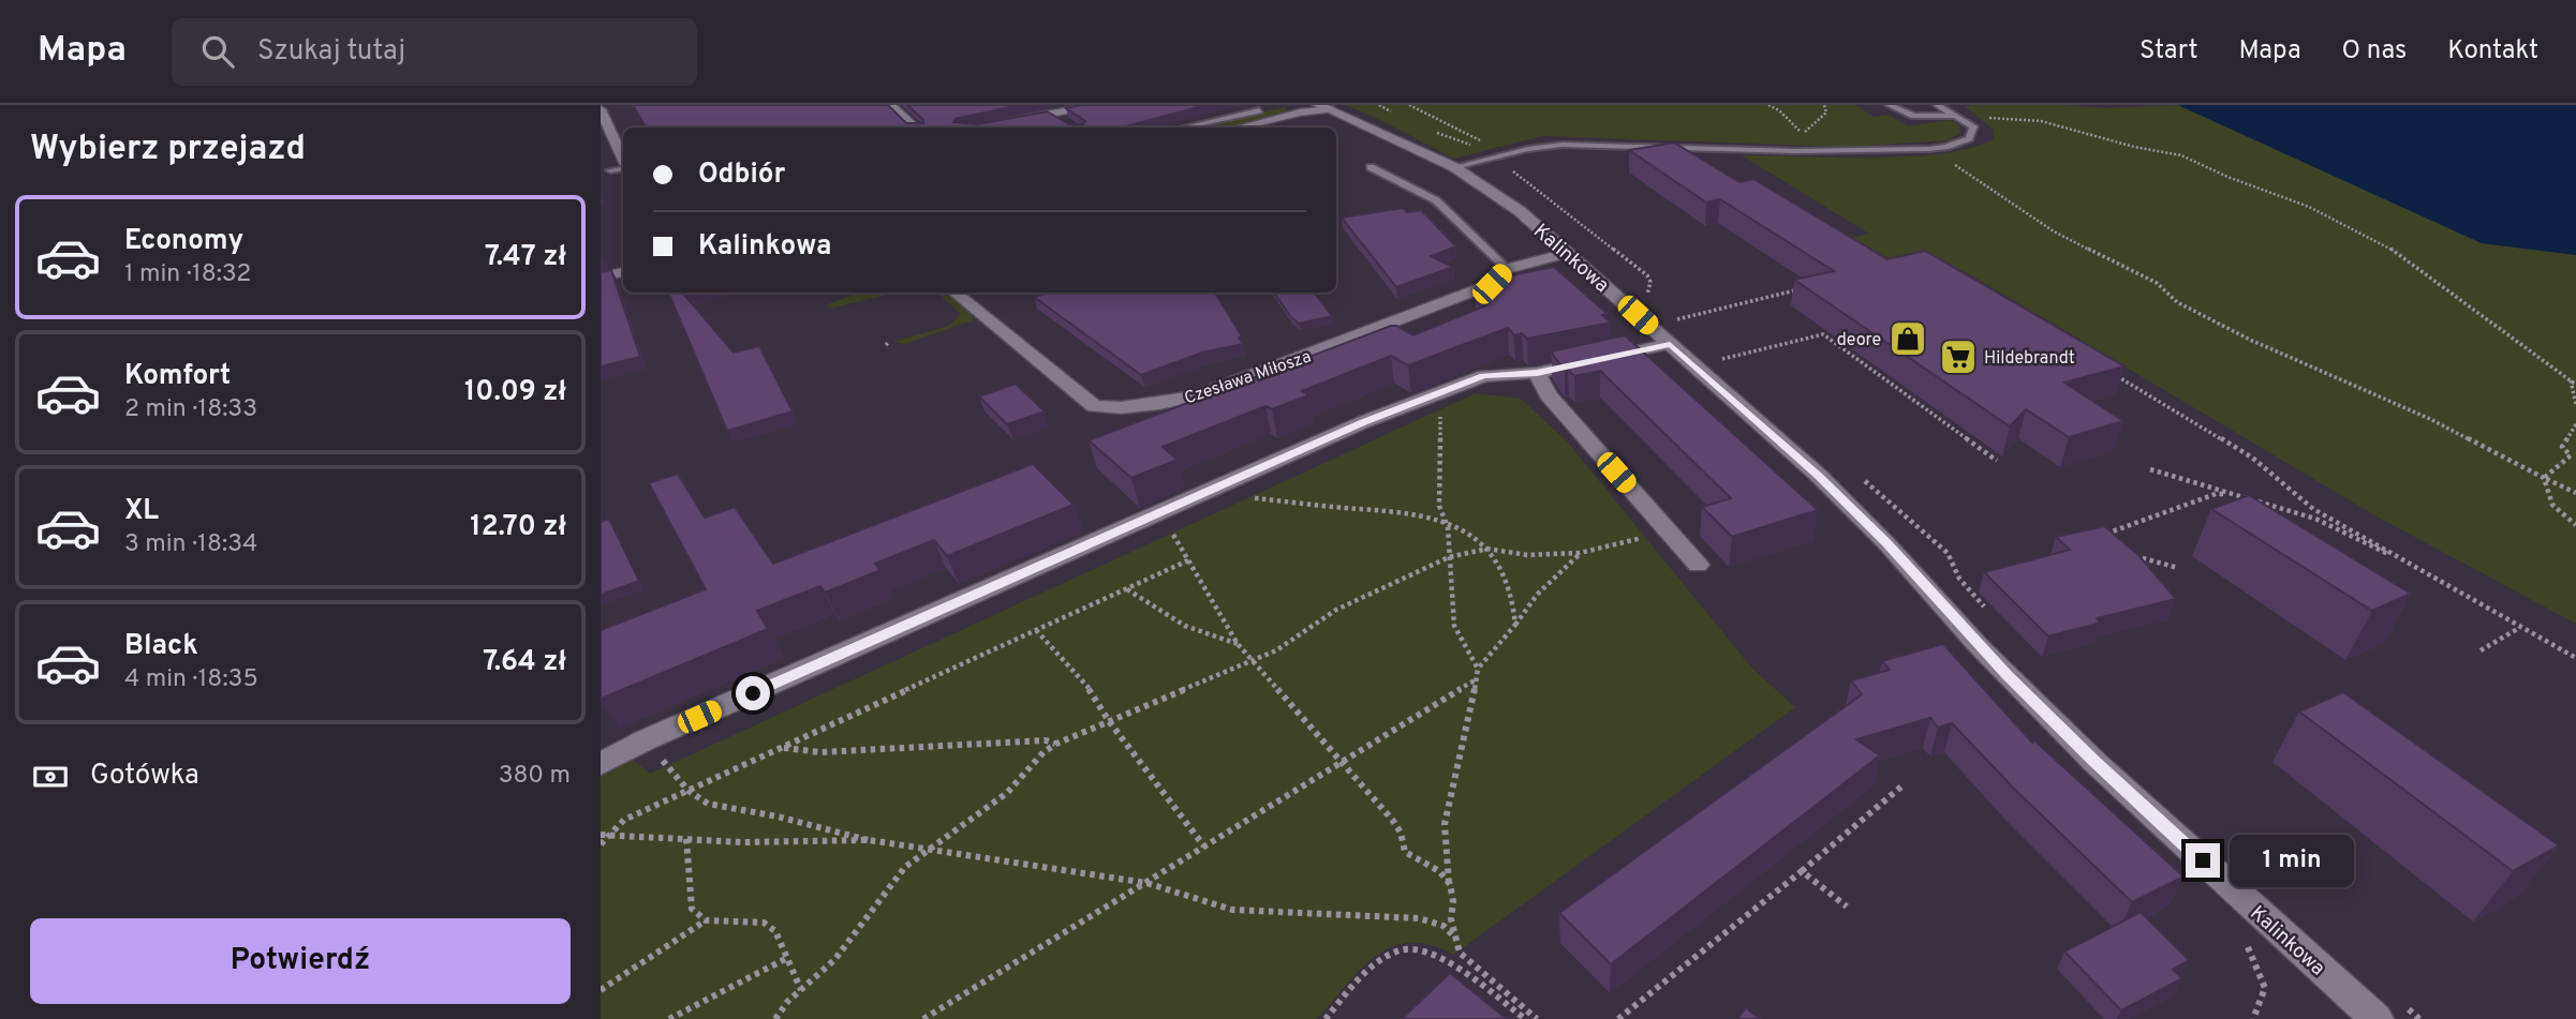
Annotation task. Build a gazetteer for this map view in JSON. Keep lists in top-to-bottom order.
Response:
{
  "streets": {
    "street": ["Kalinkowa", "Czesława Miłosza"]
  },
  "crossings": [
    ["Kalinkowa", "Czesława Miłosza"]
  ],
  "places": {
    "shop": ["deore"],
    "supermarket": ["Hildebrandt"]
  },
  "page": {
    "header": "Mapa",
    "search": "Szukaj tutaj",
    "nav": [
      "Start",
      "Mapa",
      "O nas",
      "Kontakt"
    ],
    "heading": "Wybierz przejazd",
    "banner": ["Odbiór", "Kalinkowa"],
    "list": [
      {
        "name": "Economy",
        "note": "1 min · 18:32",
        "value": "7.47 zł"
      },
      {
        "name": "Komfort",
        "note": "2 min · 18:33",
        "value": "10.09 zł"
      },
      {
        "name": "XL",
        "note": "3 min · 18:34",
        "value": "12.70 zł"
      },
      {
        "name": "Black",
        "note": "4 min · 18:35",
        "value": "7.64 zł"
      }
    ],
    "pay": ["Gotówka", "380 m"],
    "bubble": "1 min",
    "buttons": "Potwierdź"
  }
}
